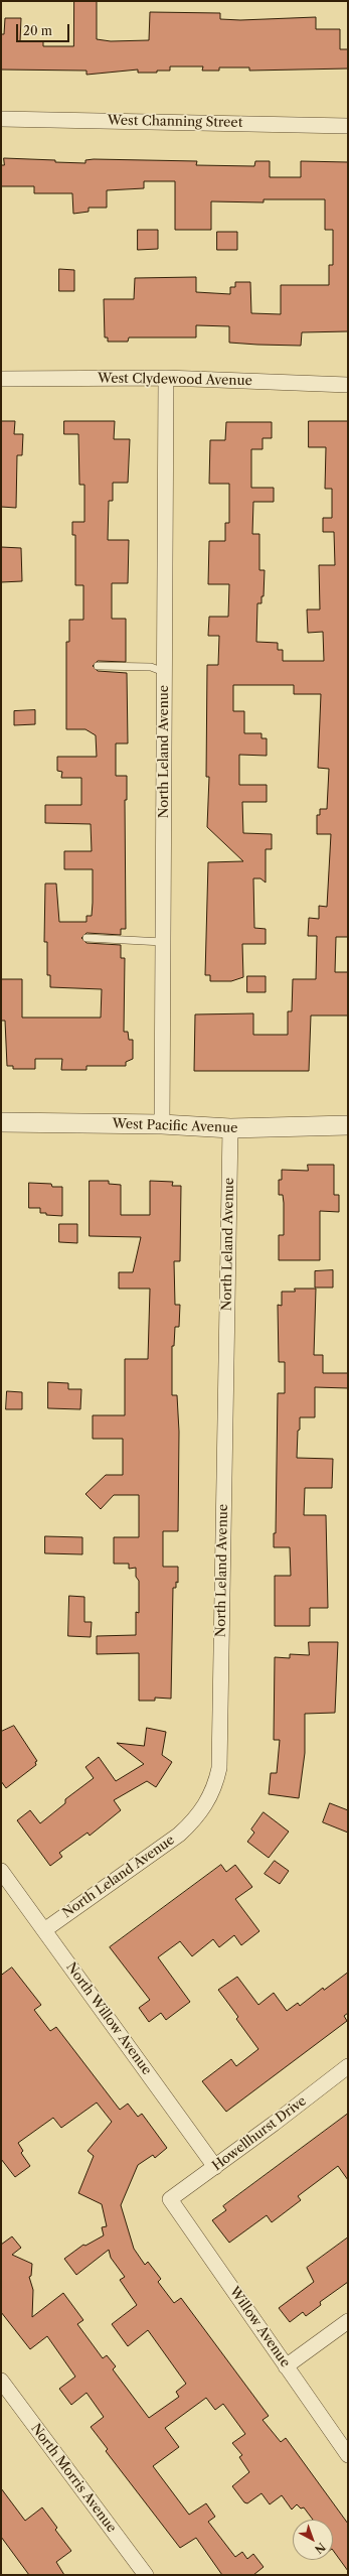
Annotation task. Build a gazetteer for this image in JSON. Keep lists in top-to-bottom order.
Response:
{
  "streets": {
    "street": [
      "West Channing Street",
      "West Clydewood Avenue",
      "North Leland Avenue",
      "West Pacific Avenue",
      "North Willow Avenue",
      "Howellhurst Drive",
      "Willow Avenue",
      "North Morris Avenue"
    ]
  },
  "crossings": [
    ["West Clydewood Avenue", "North Leland Avenue"],
    ["North Leland Avenue", "West Pacific Avenue"],
    ["North Leland Avenue", "North Willow Avenue"],
    ["North Willow Avenue", "Howellhurst Drive"],
    ["Howellhurst Drive", "Willow Avenue"]
  ],
  "scale_bar": "20 m",
  "north": "bottom right"
}
